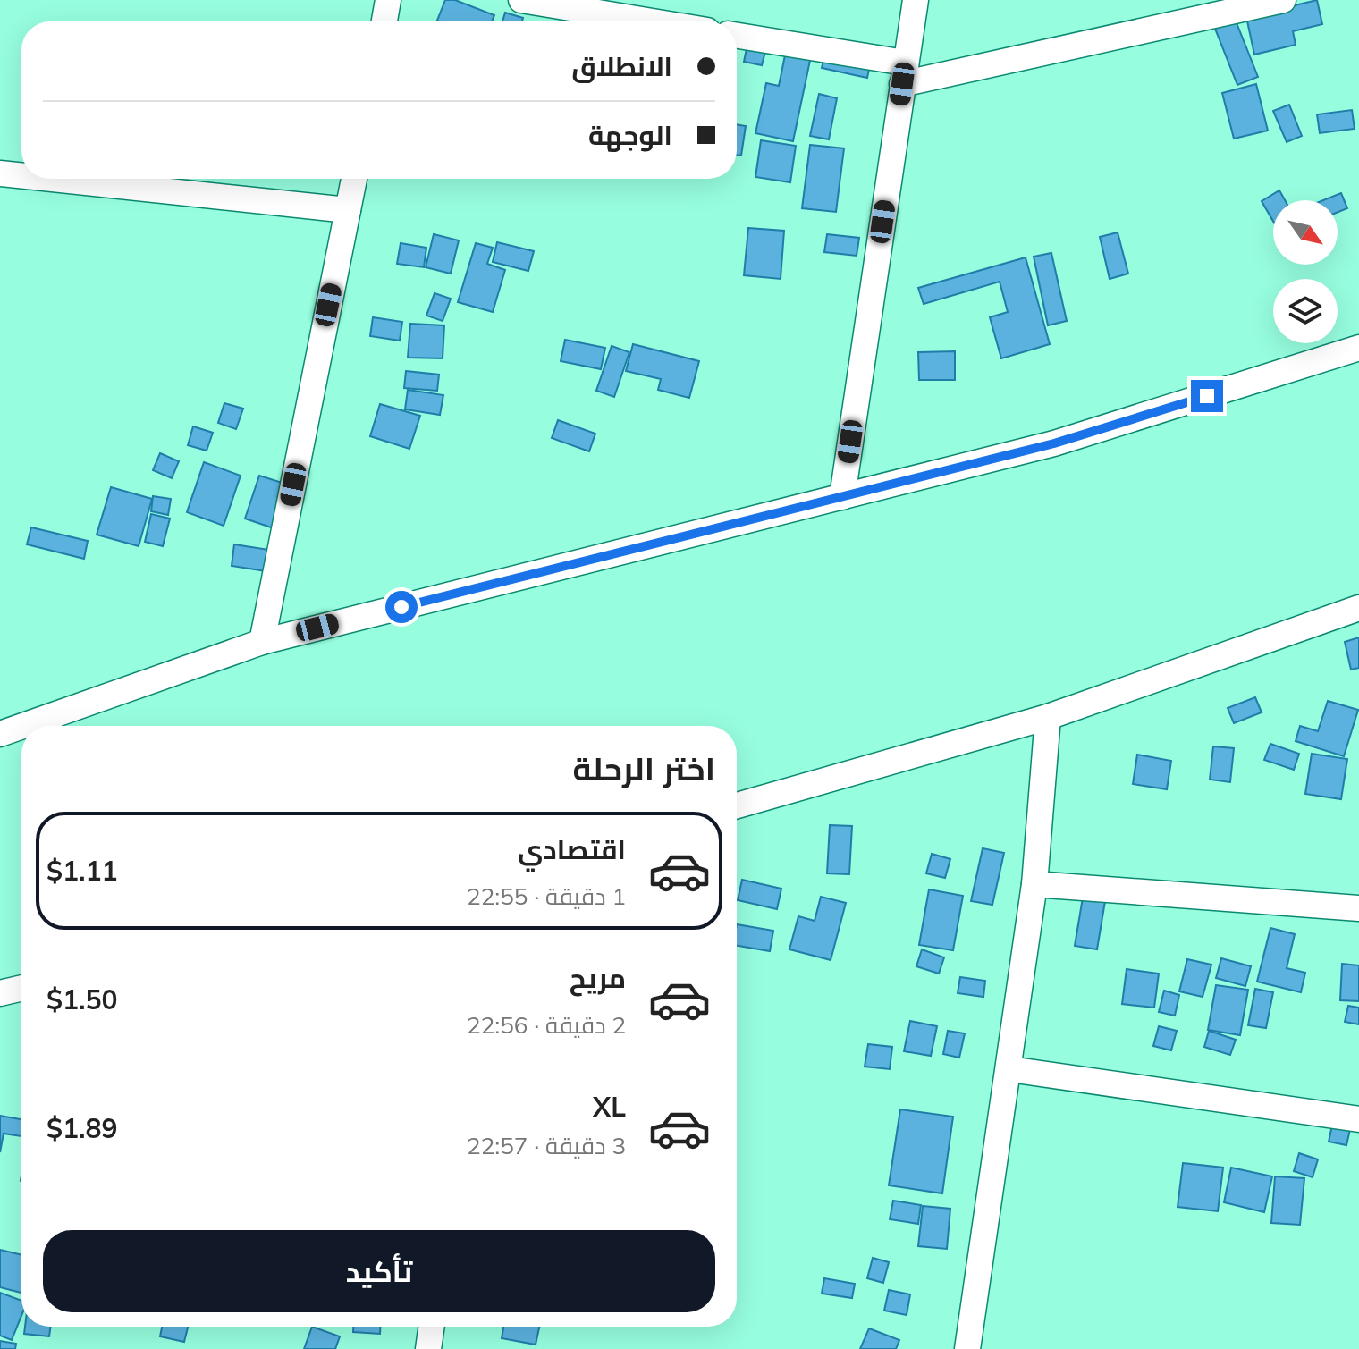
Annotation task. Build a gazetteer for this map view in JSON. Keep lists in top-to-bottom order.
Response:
{
  "north": "bottom right",
  "page": {
    "banner": ["الانطلاق", "الوجهة"],
    "heading": "اختر الرحلة",
    "list": [
      {
        "name": "اقتصادي",
        "note": "1 دقيقة · 22:55",
        "value": "$1.11"
      },
      {
        "name": "مريح",
        "note": "2 دقيقة · 22:56",
        "value": "$1.50"
      },
      {
        "name": "XL",
        "note": "3 دقيقة · 22:57",
        "value": "$1.89"
      }
    ],
    "buttons": "تأكيد"
  }
}
